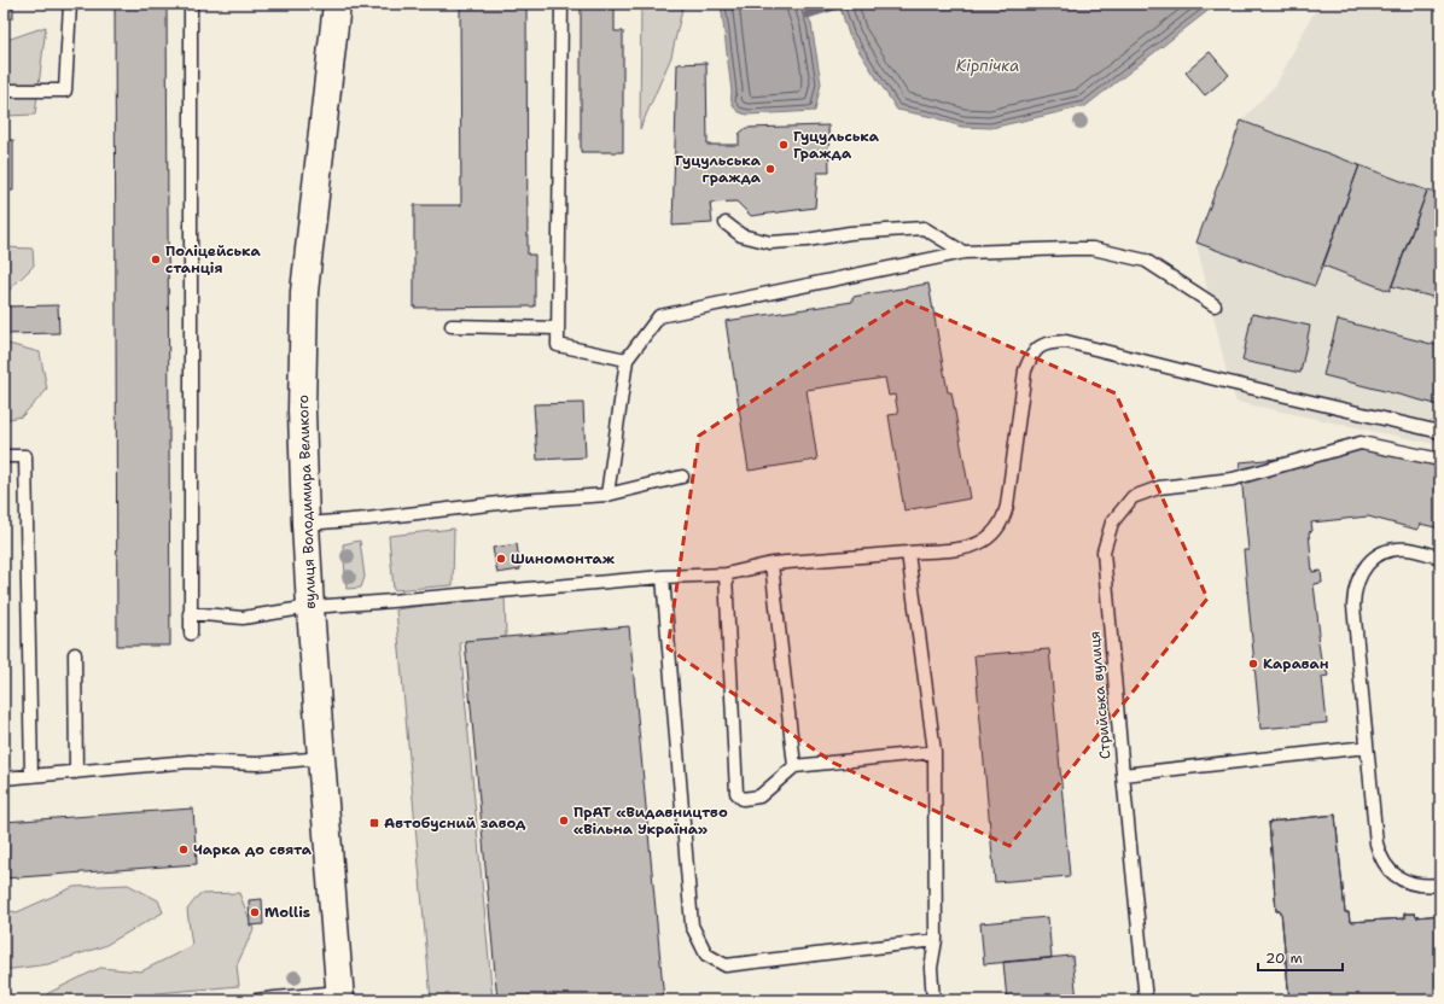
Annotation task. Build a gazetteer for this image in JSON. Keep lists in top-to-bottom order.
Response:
{
  "streets": {
    "main road": ["вулиця Володимира Великого"],
    "lane": ["Стрийська вулиця"]
  },
  "water": ["Кірпічка"],
  "places": {
    "other": [
      "Гуцульська Гражда",
      "Гуцульська гражда",
      "Поліцейська станція",
      "Шиномонтаж",
      "Караван",
      "ПрАТ «Видавництво «Вільна Україна»",
      "Чарка до свята",
      "Mollis"
    ],
    "transit": ["Автобусний завод"]
  },
  "scale_bar": "20 m"
}
